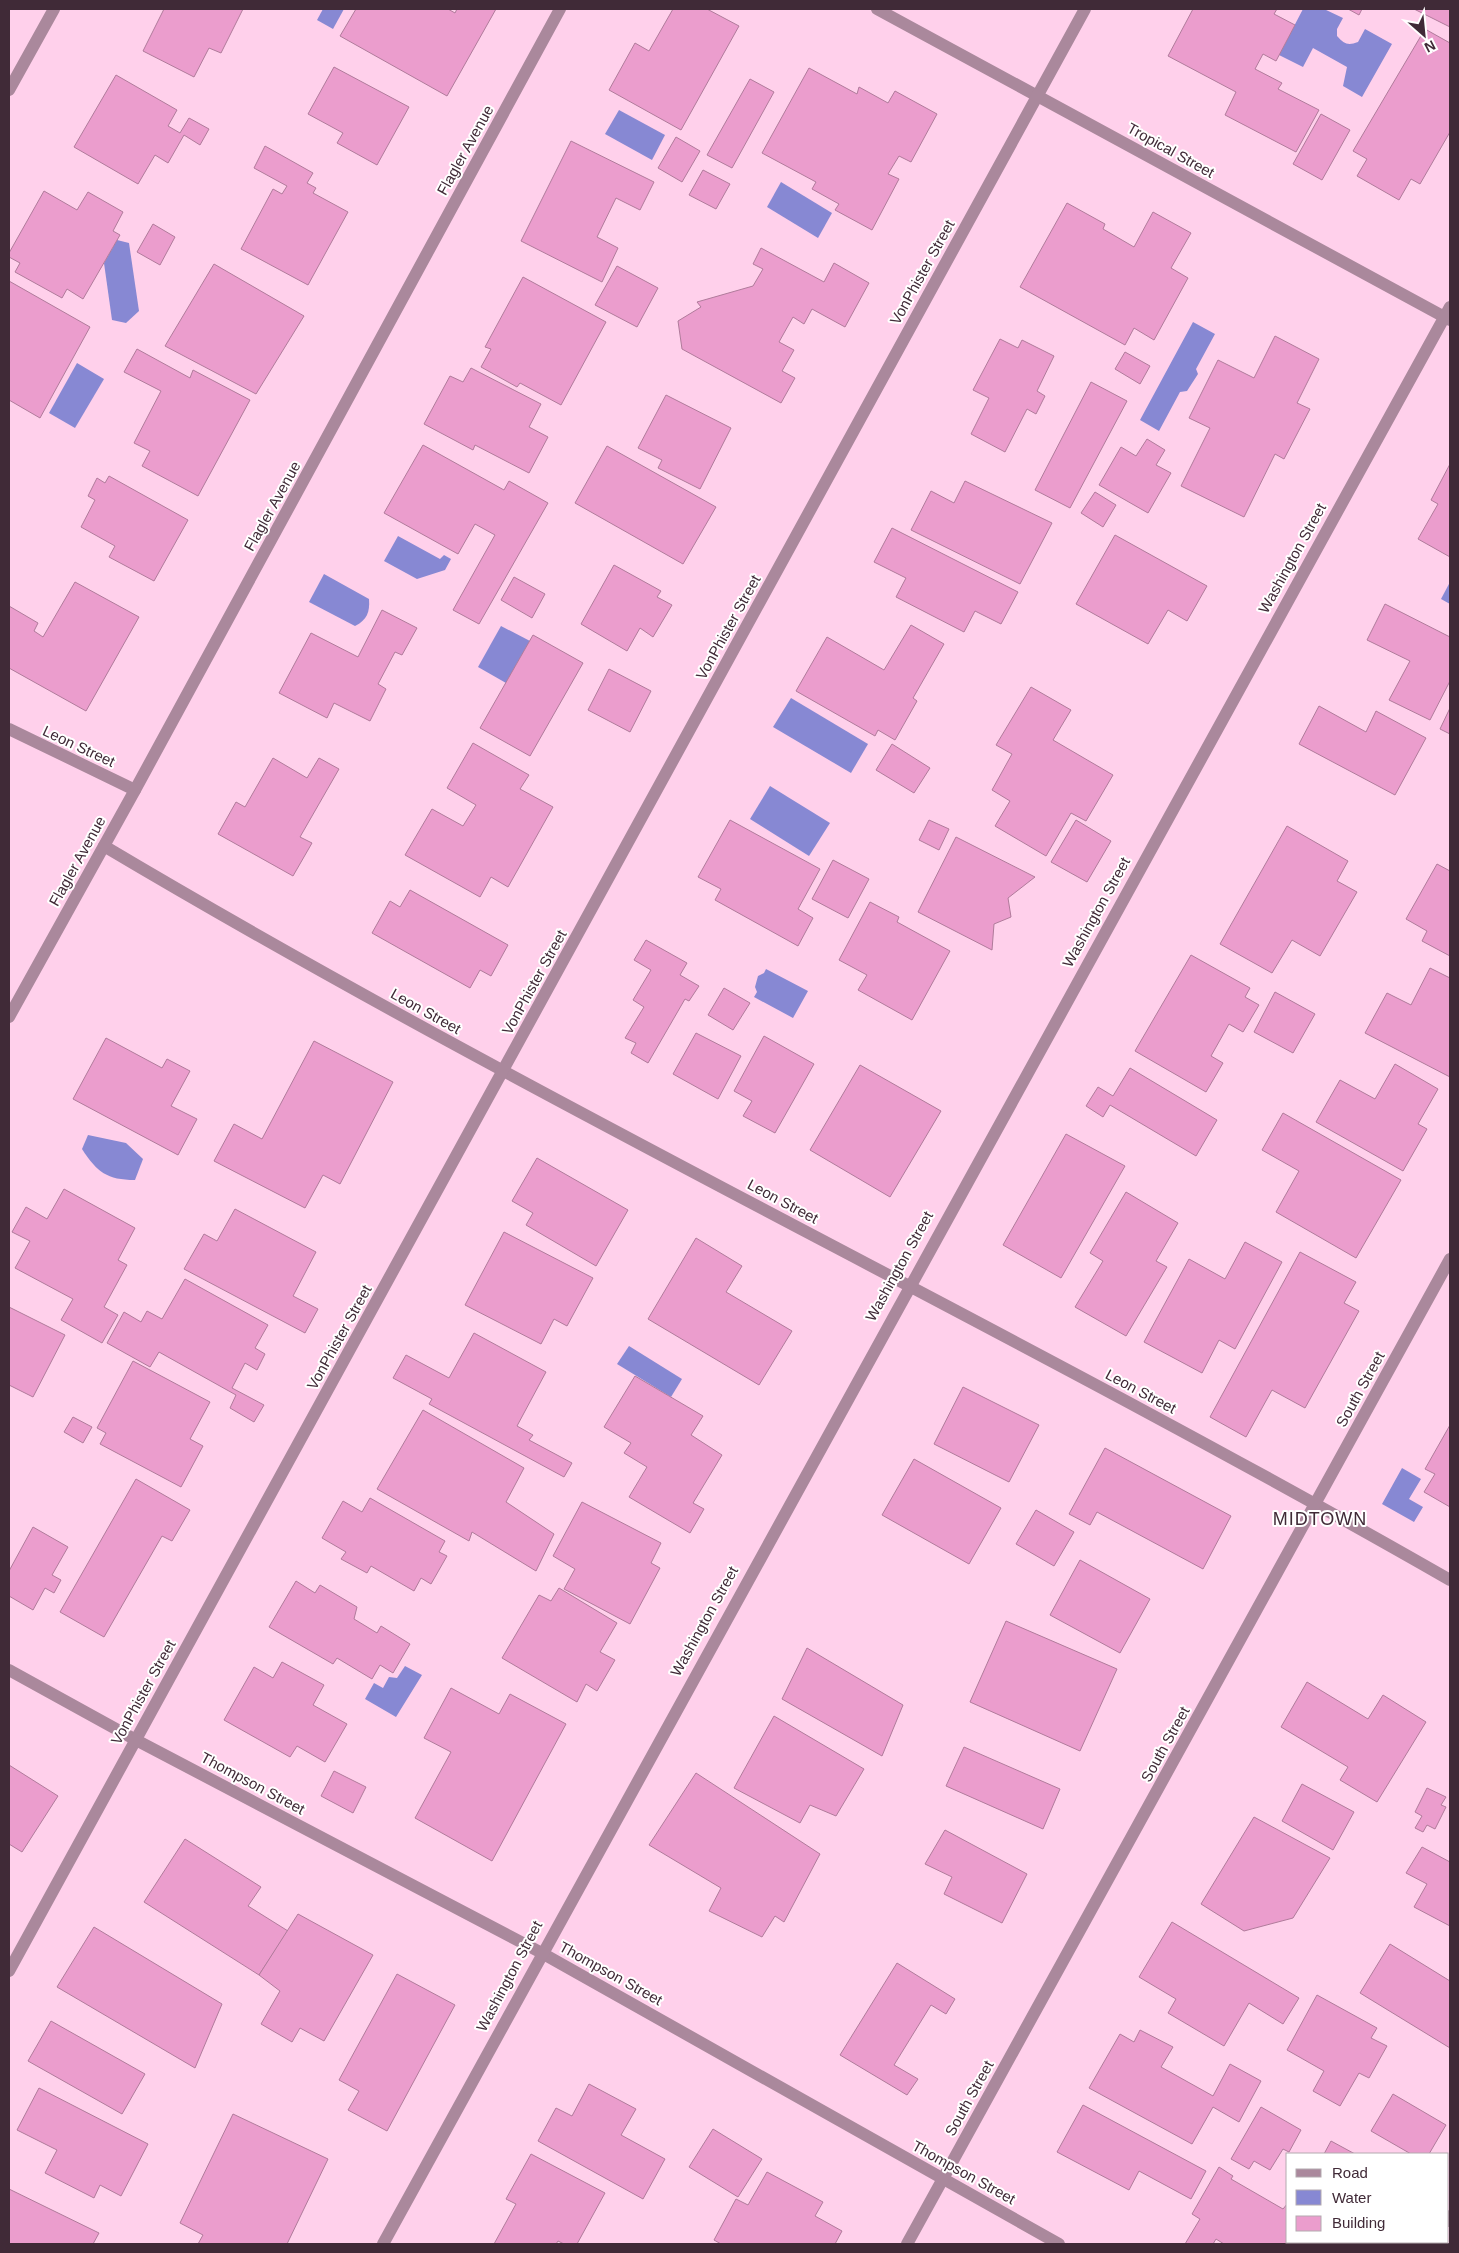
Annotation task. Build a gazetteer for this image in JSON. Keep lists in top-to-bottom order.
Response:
{
  "streets": {
    "street": [
      "Flagler Avenue",
      "Tropical Street",
      "VonPhister Street",
      "Washington Street",
      "Leon Street",
      "South Street",
      "Thompson Street"
    ]
  },
  "crossings": [
    ["Flagler Avenue", "Leon Street"],
    ["Tropical Street", "VonPhister Street"],
    ["Tropical Street", "Washington Street"],
    ["VonPhister Street", "Leon Street"],
    ["VonPhister Street", "Thompson Street"],
    ["Washington Street", "Leon Street"],
    ["Washington Street", "Thompson Street"],
    ["Leon Street", "South Street"],
    ["South Street", "Thompson Street"]
  ],
  "districts": ["MIDTOWN"],
  "legend": ["Road", "Water", "Building"],
  "north": "bottom right"
}
